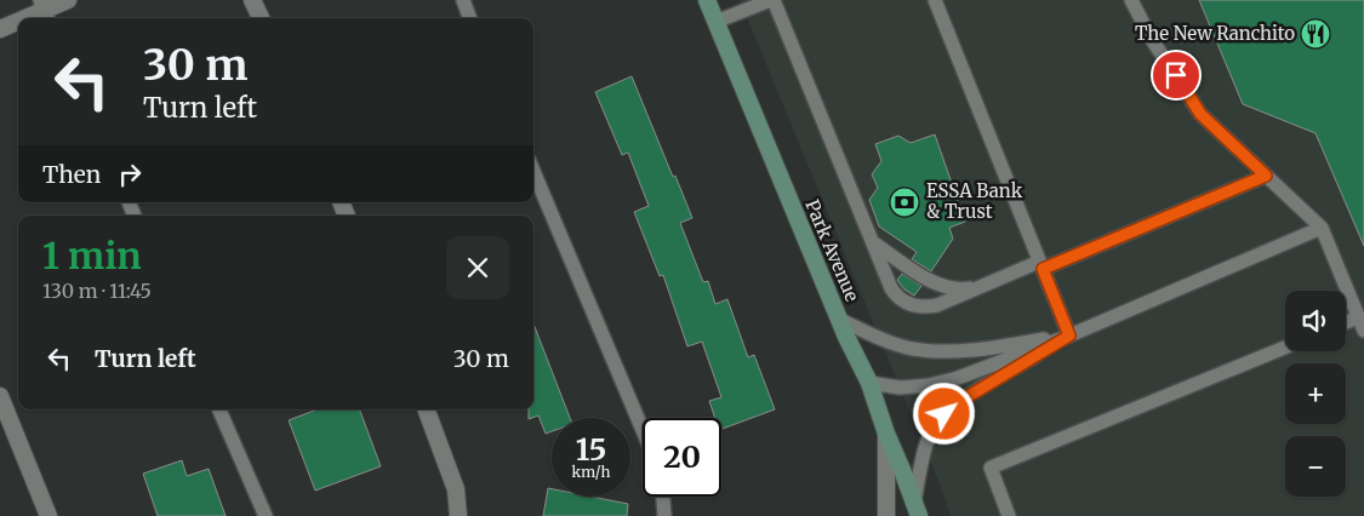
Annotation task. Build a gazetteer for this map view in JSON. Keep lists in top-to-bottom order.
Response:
{
  "streets": {
    "main road": ["Park Avenue"]
  },
  "places": {
    "restaurant": ["The New Ranchito"],
    "bank": ["ESSA Bank & Trust"]
  },
  "page": {
    "turn": ["30 m", "Turn left"],
    "then": "Then",
    "heading": ["1 min", "130 m · 11:45"],
    "map_buttons": ["+", "−"],
    "list": [
      {
        "name": "Turn left",
        "value": "30 m"
      }
    ],
    "speed": "15 km/h",
    "limit": "20"
  }
}
